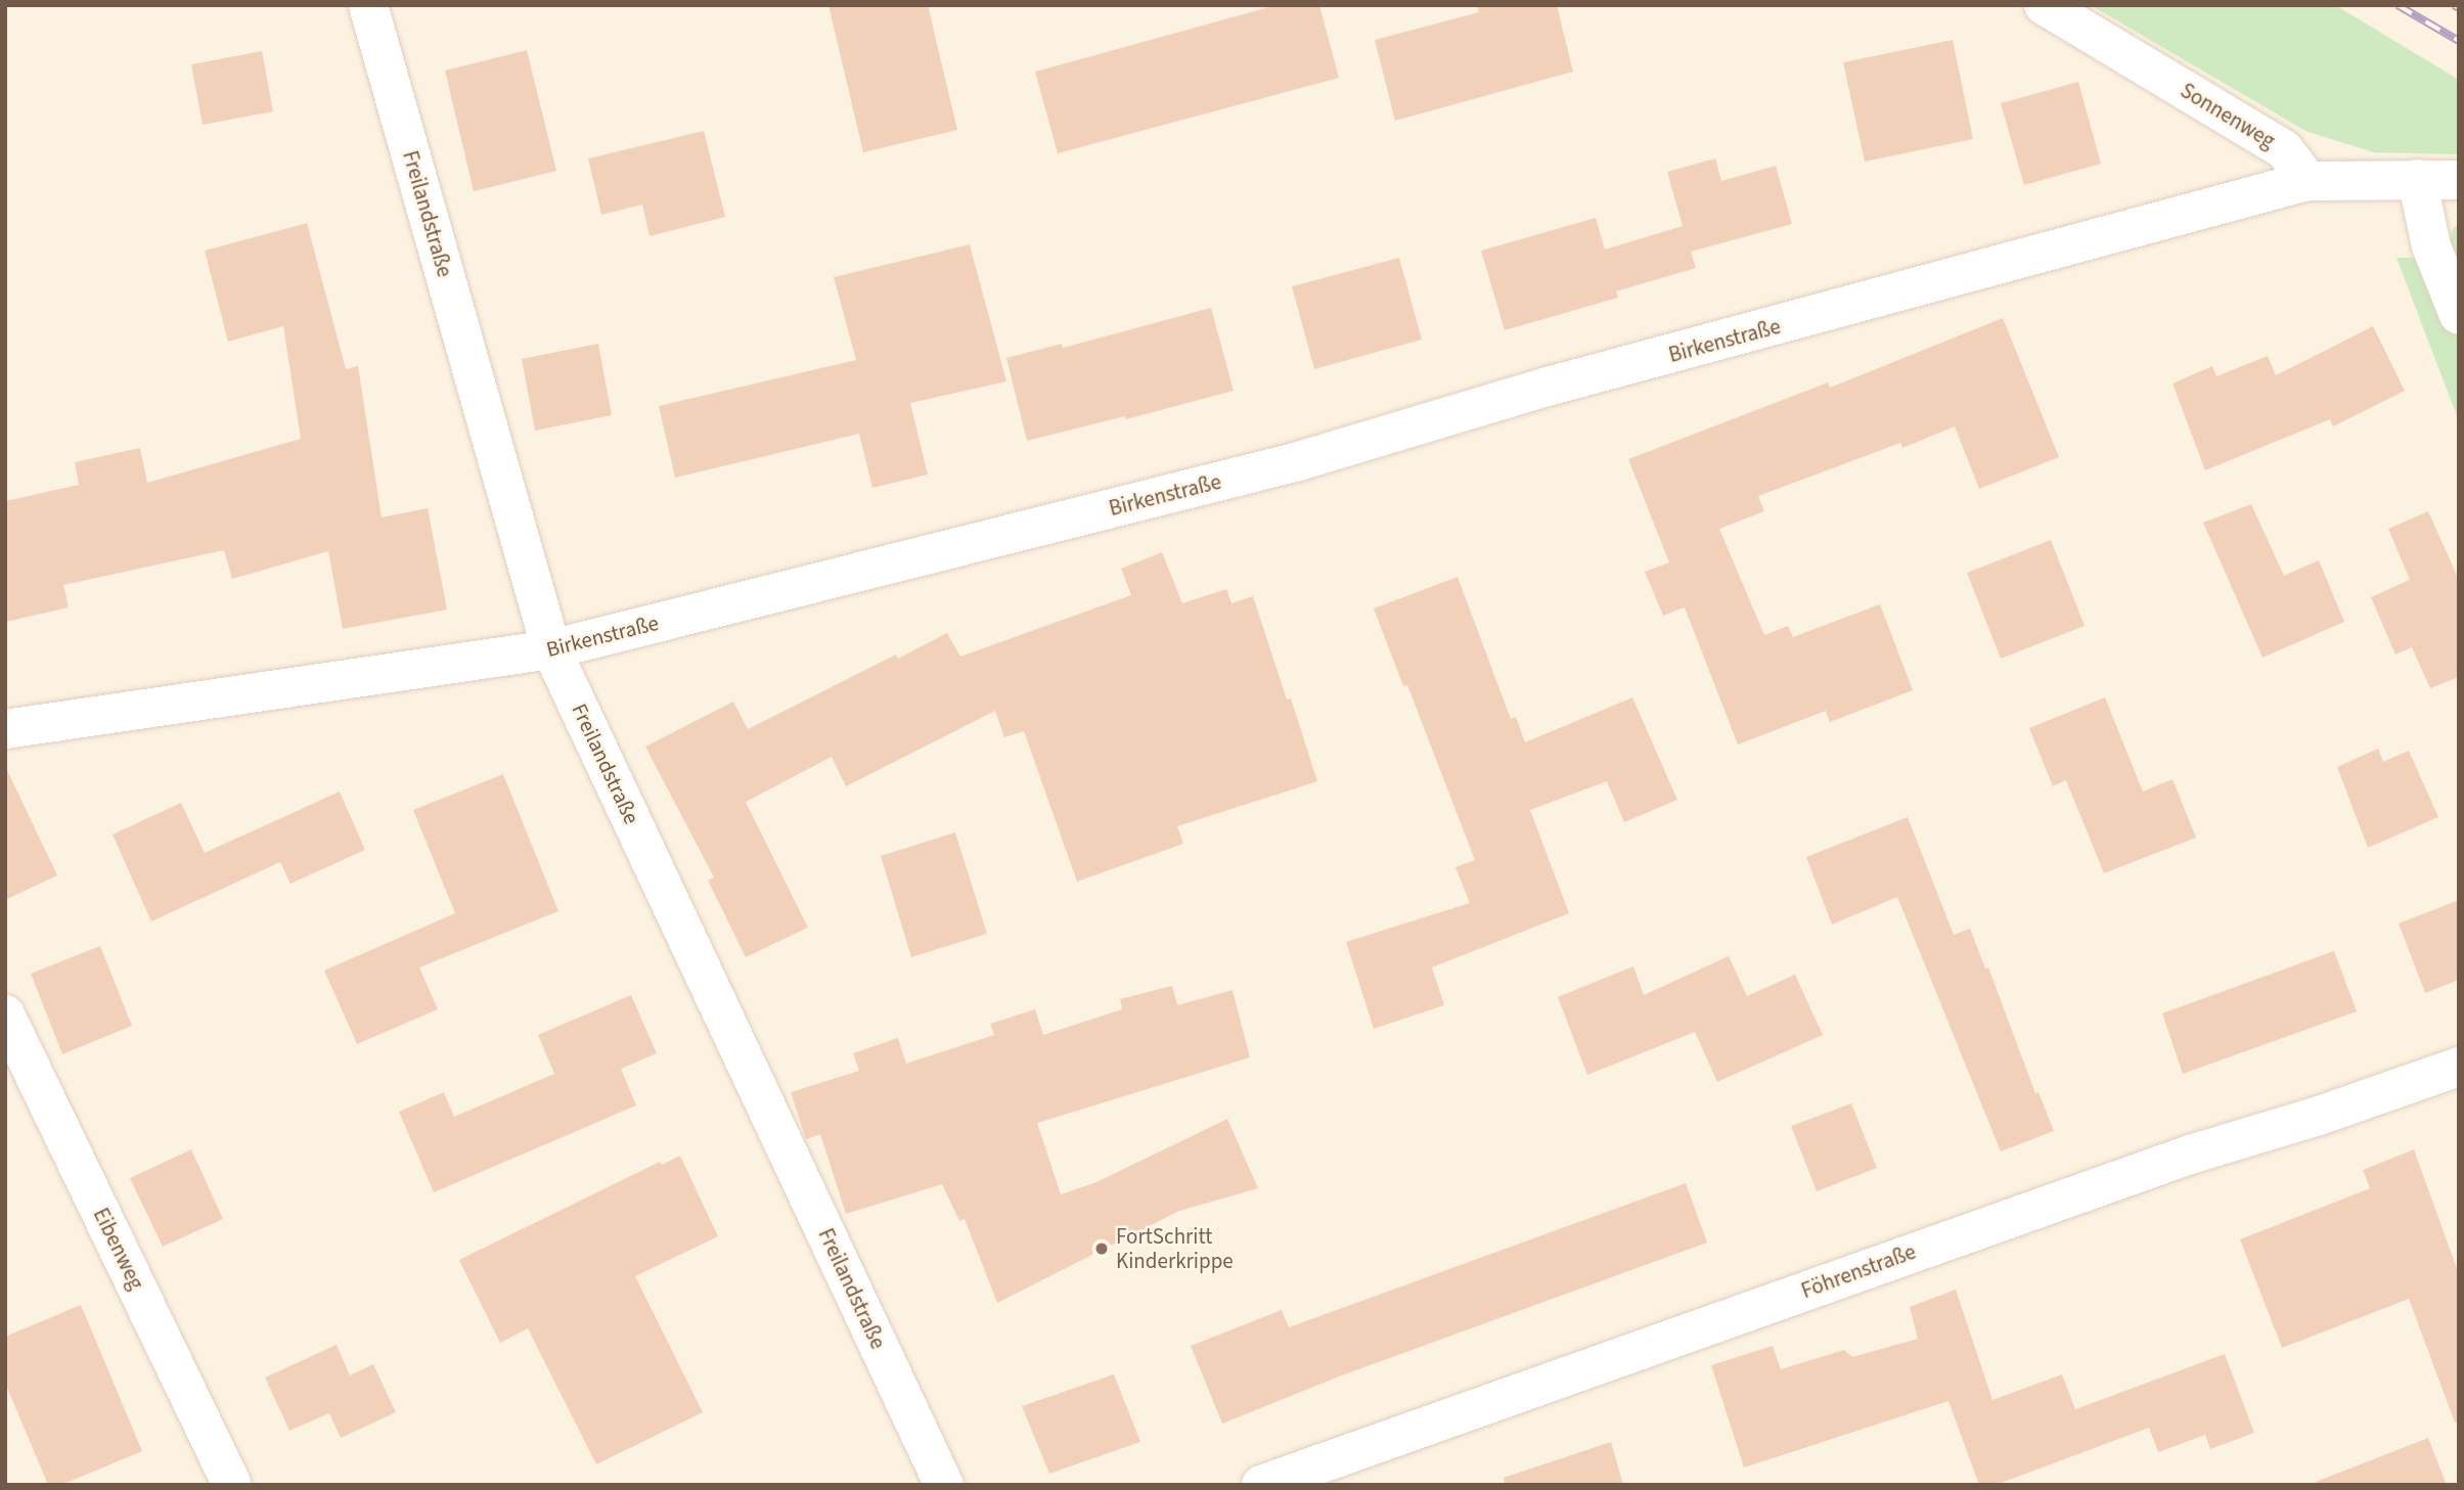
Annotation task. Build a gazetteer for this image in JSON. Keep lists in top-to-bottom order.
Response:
{
  "streets": {
    "street": [
      "Sonnenweg",
      "Freilandstraße",
      "Birkenstraße",
      "Eibenweg",
      "Föhrenstraße"
    ]
  },
  "crossings": [
    ["Sonnenweg", "Birkenstraße"],
    ["Freilandstraße", "Birkenstraße"]
  ],
  "places": ["FortSchritt Kinderkrippe"]
}
